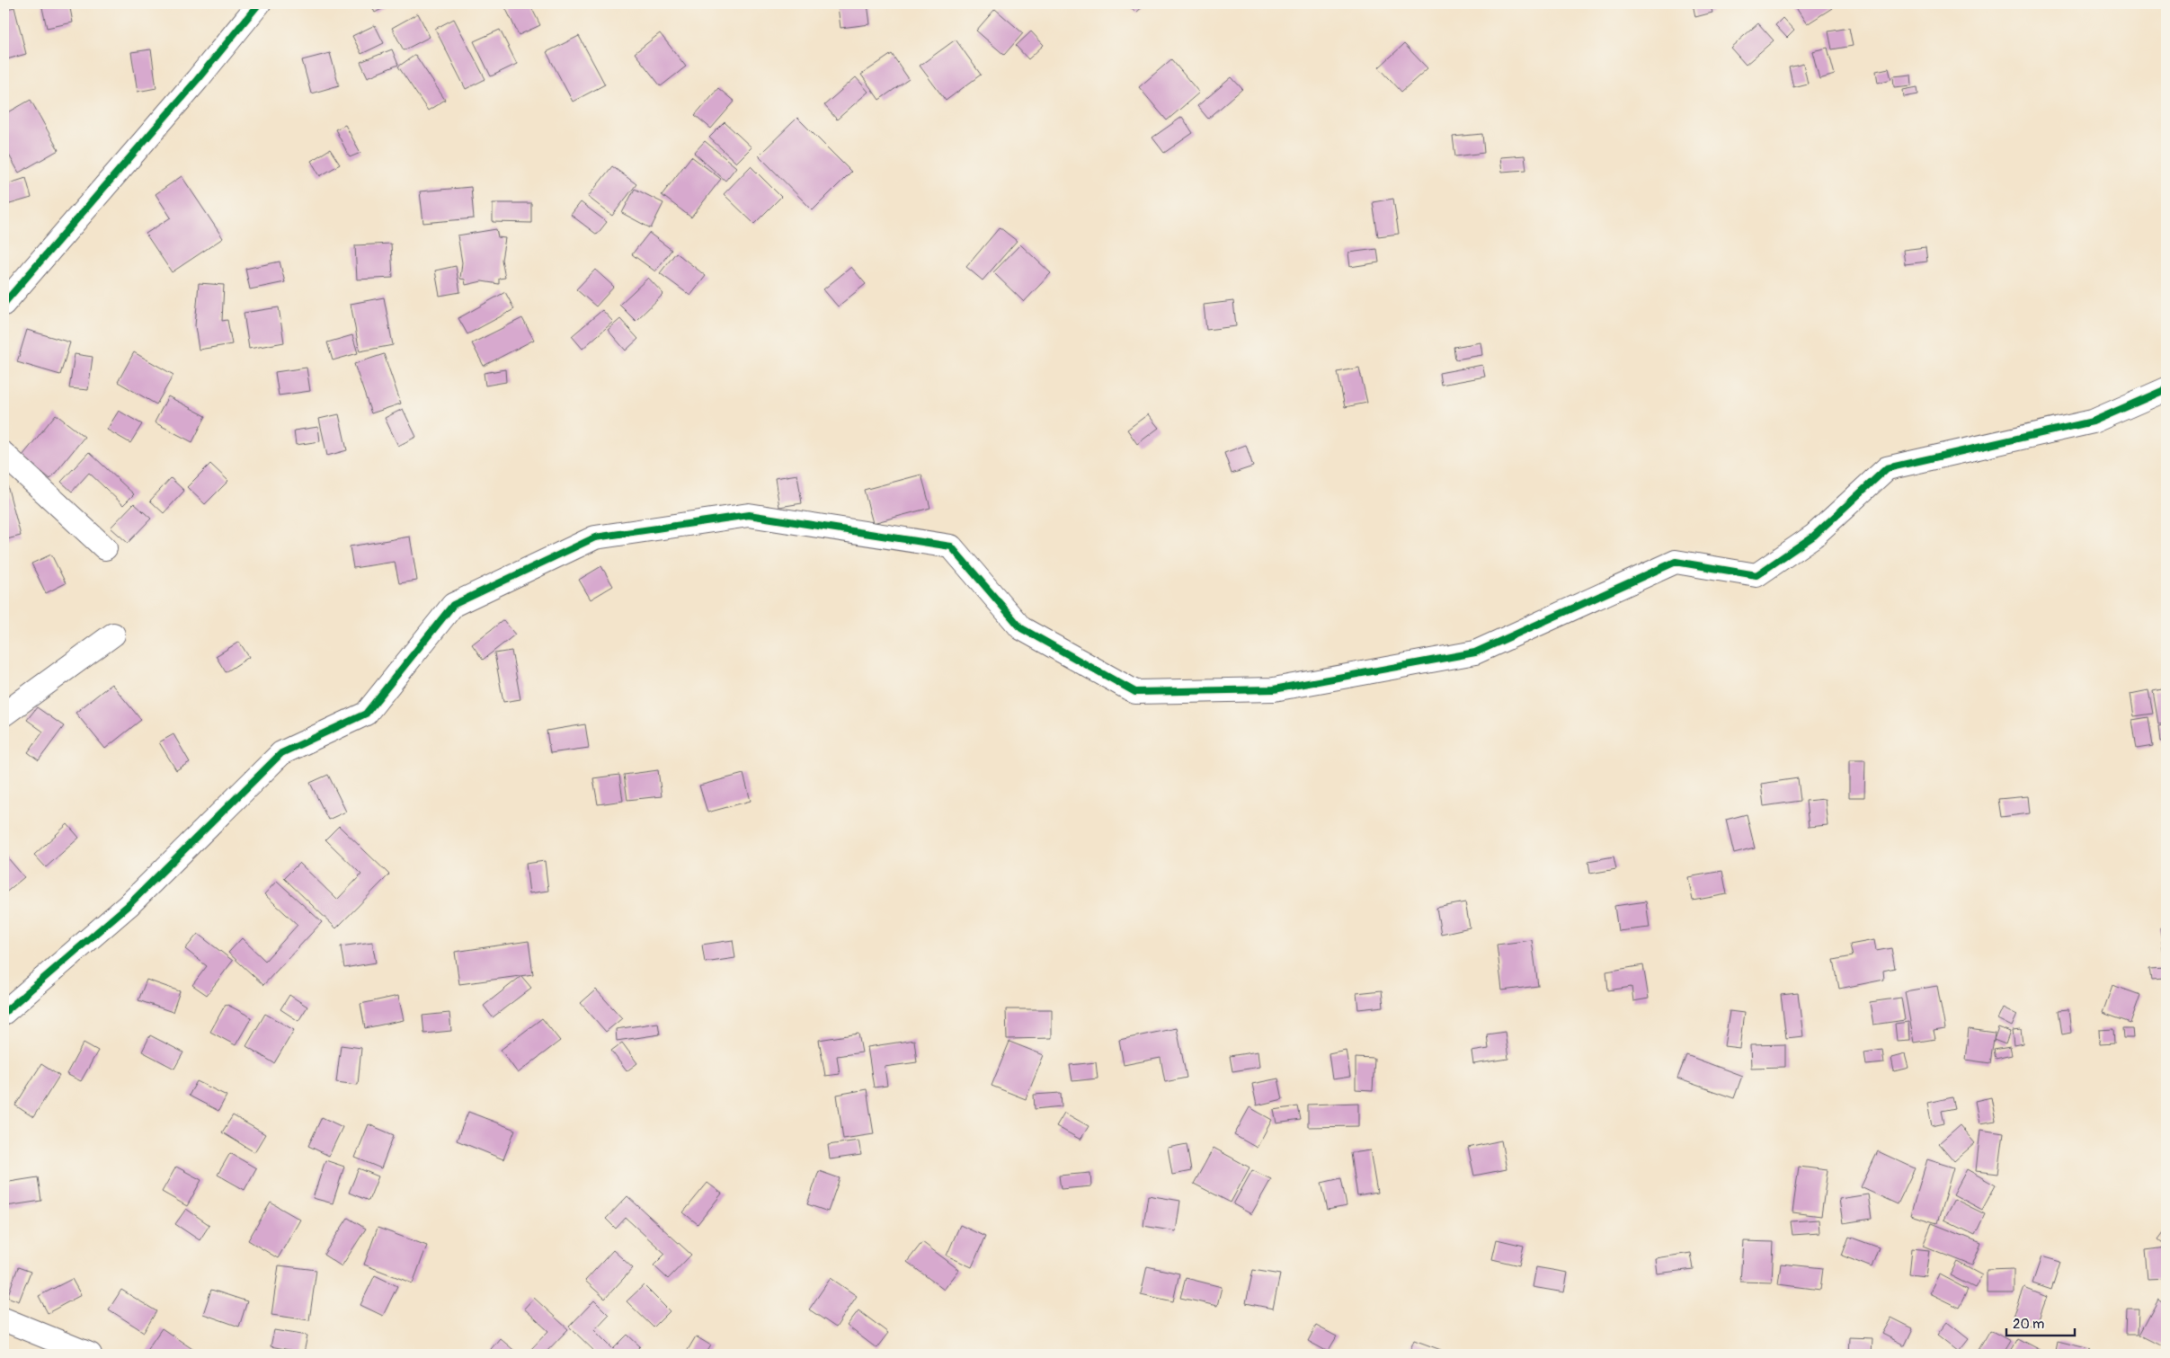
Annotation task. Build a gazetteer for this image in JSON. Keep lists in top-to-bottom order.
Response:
{
  "scale_bar": "20 m"
}
